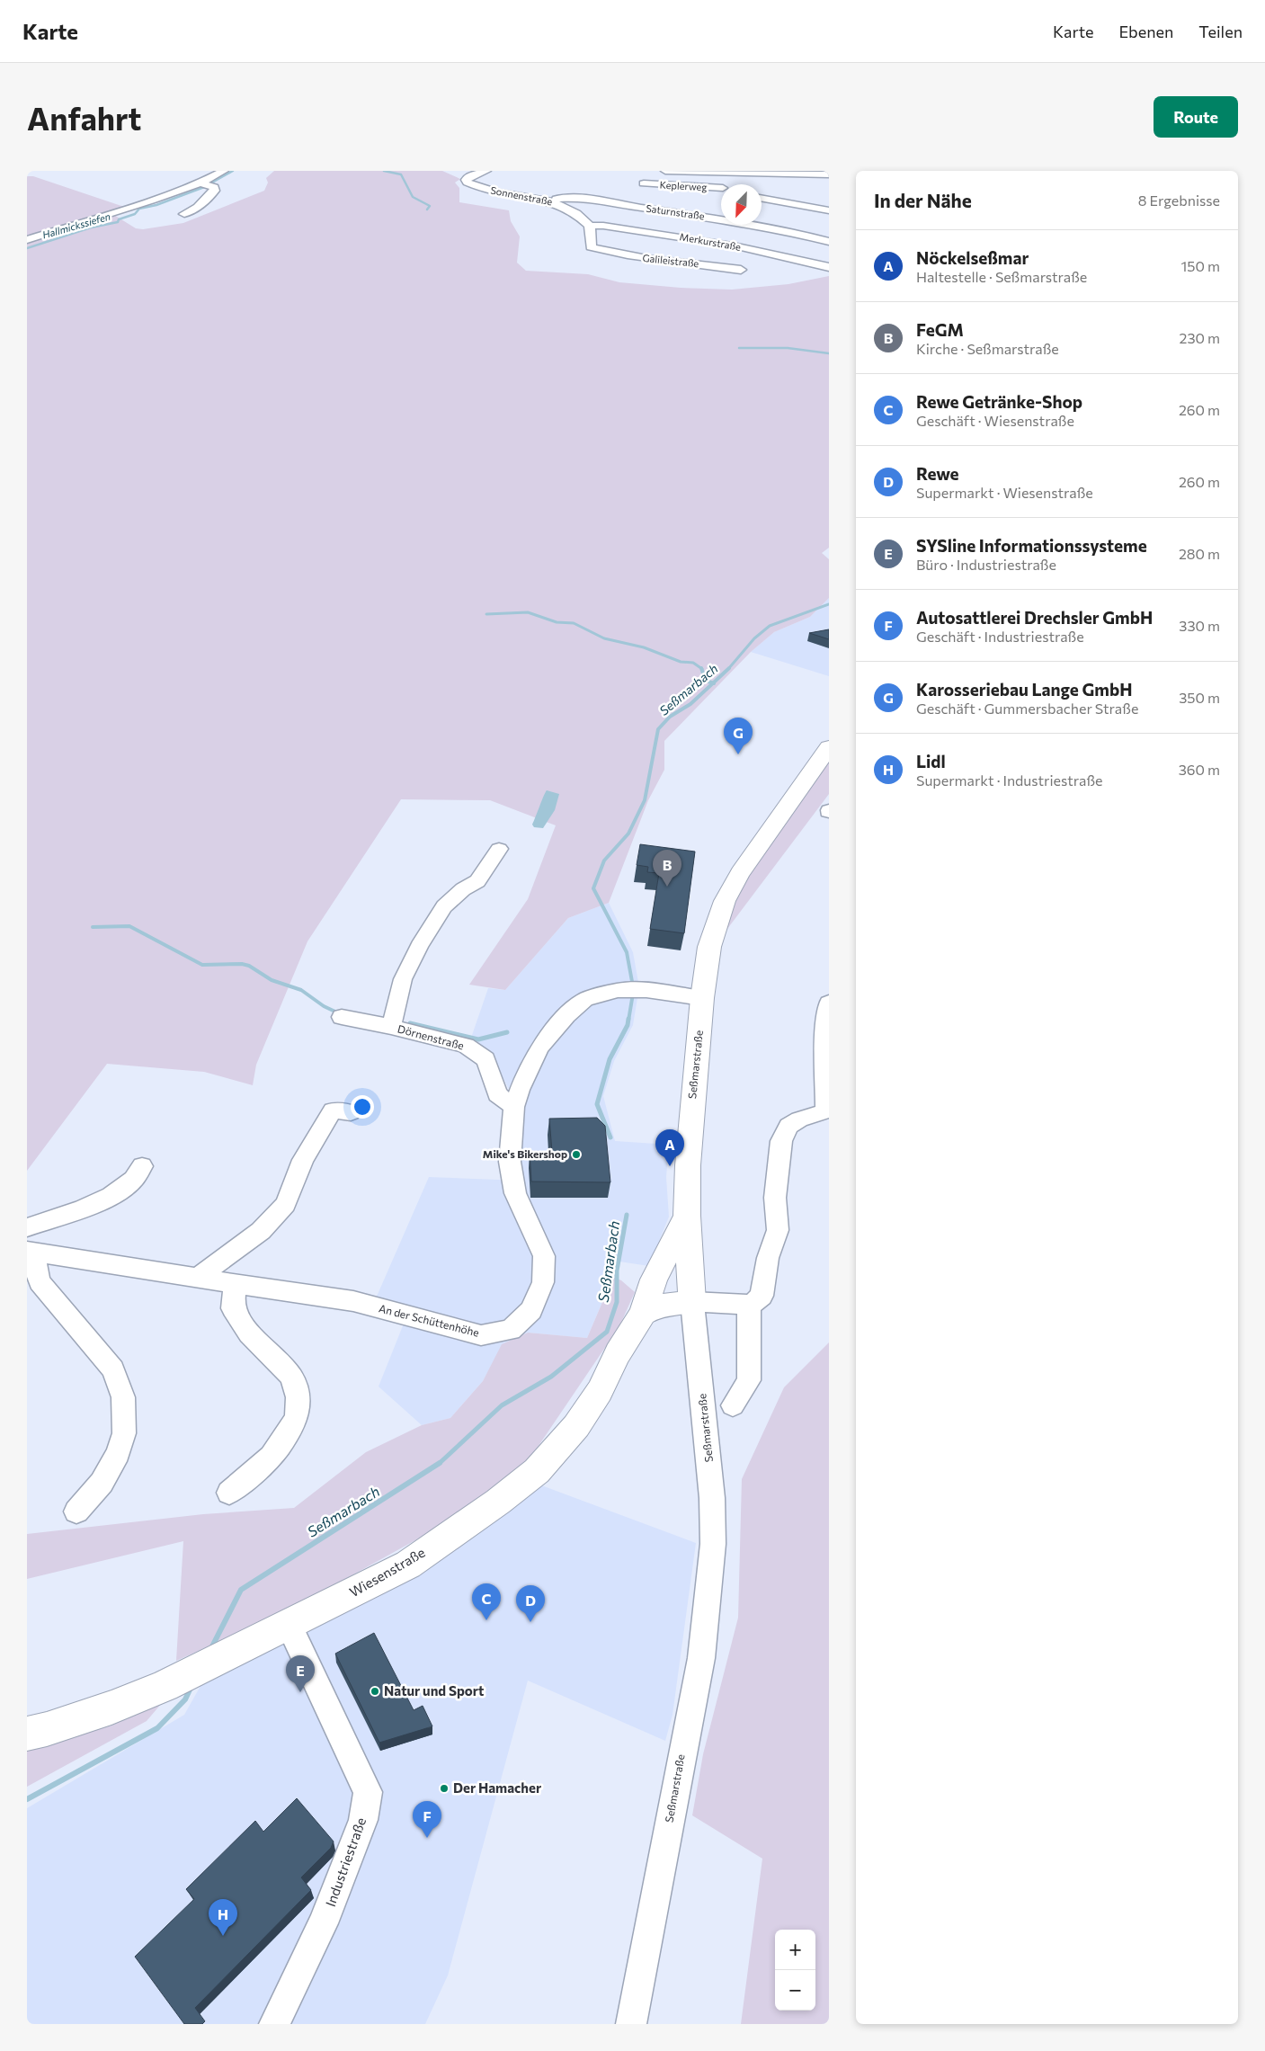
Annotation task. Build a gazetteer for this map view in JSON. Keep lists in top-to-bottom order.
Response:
{
  "streets": {
    "main road": ["Seßmarstraße", "Wiesenstraße"],
    "street": [
      "Keplerweg",
      "Sonnenstraße",
      "Saturnstraße",
      "Merkurstraße",
      "Galileistraße",
      "Dörnenstraße",
      "An der Schüttenhöhe",
      "Industriestraße"
    ]
  },
  "crossings": [
    ["Sonnenstraße", "Saturnstraße"],
    ["Sonnenstraße", "Merkurstraße"],
    ["Sonnenstraße", "Galileistraße"],
    ["Merkurstraße", "Galileistraße"],
    ["Dörnenstraße", "An der Schüttenhöhe"],
    ["Seßmarstraße", "An der Schüttenhöhe"],
    ["Seßmarstraße", "Wiesenstraße"],
    ["Wiesenstraße", "Industriestraße"]
  ],
  "water": ["Hallmickssiefen", "Seßmarbach"],
  "places": ["Mike's Bikershop", "Natur und Sport", "Der Hamacher"],
  "north": "bottom left",
  "page": {
    "header": "Karte",
    "nav": ["Karte", "Ebenen", "Teilen"],
    "buttons": "Route",
    "title": "Anfahrt",
    "heading": ["In der Nähe", "8 Ergebnisse"],
    "list": [
      {
        "mark": "A",
        "name": "Nöckelseßmar",
        "note": "Haltestelle · Seßmarstraße",
        "value": "150 m"
      },
      {
        "mark": "B",
        "name": "FeGM",
        "note": "Kirche · Seßmarstraße",
        "value": "230 m"
      },
      {
        "mark": "C",
        "name": "Rewe Getränke-Shop",
        "note": "Geschäft · Wiesenstraße",
        "value": "260 m"
      },
      {
        "mark": "D",
        "name": "Rewe",
        "note": "Supermarkt · Wiesenstraße",
        "value": "260 m"
      },
      {
        "mark": "E",
        "name": "SYSline Informationssysteme",
        "note": "Büro · Industriestraße",
        "value": "280 m"
      },
      {
        "mark": "F",
        "name": "Autosattlerei Drechsler GmbH",
        "note": "Geschäft · Industriestraße",
        "value": "330 m"
      },
      {
        "mark": "G",
        "name": "Karosseriebau Lange GmbH",
        "note": "Geschäft · Gummersbacher Straße",
        "value": "350 m"
      },
      {
        "mark": "H",
        "name": "Lidl",
        "note": "Supermarkt · Industriestraße",
        "value": "360 m"
      }
    ],
    "pins": [
      "G",
      "B",
      "A",
      "C",
      "D",
      "E",
      "F",
      "H"
    ],
    "map_buttons": ["+", "−"]
  }
}
